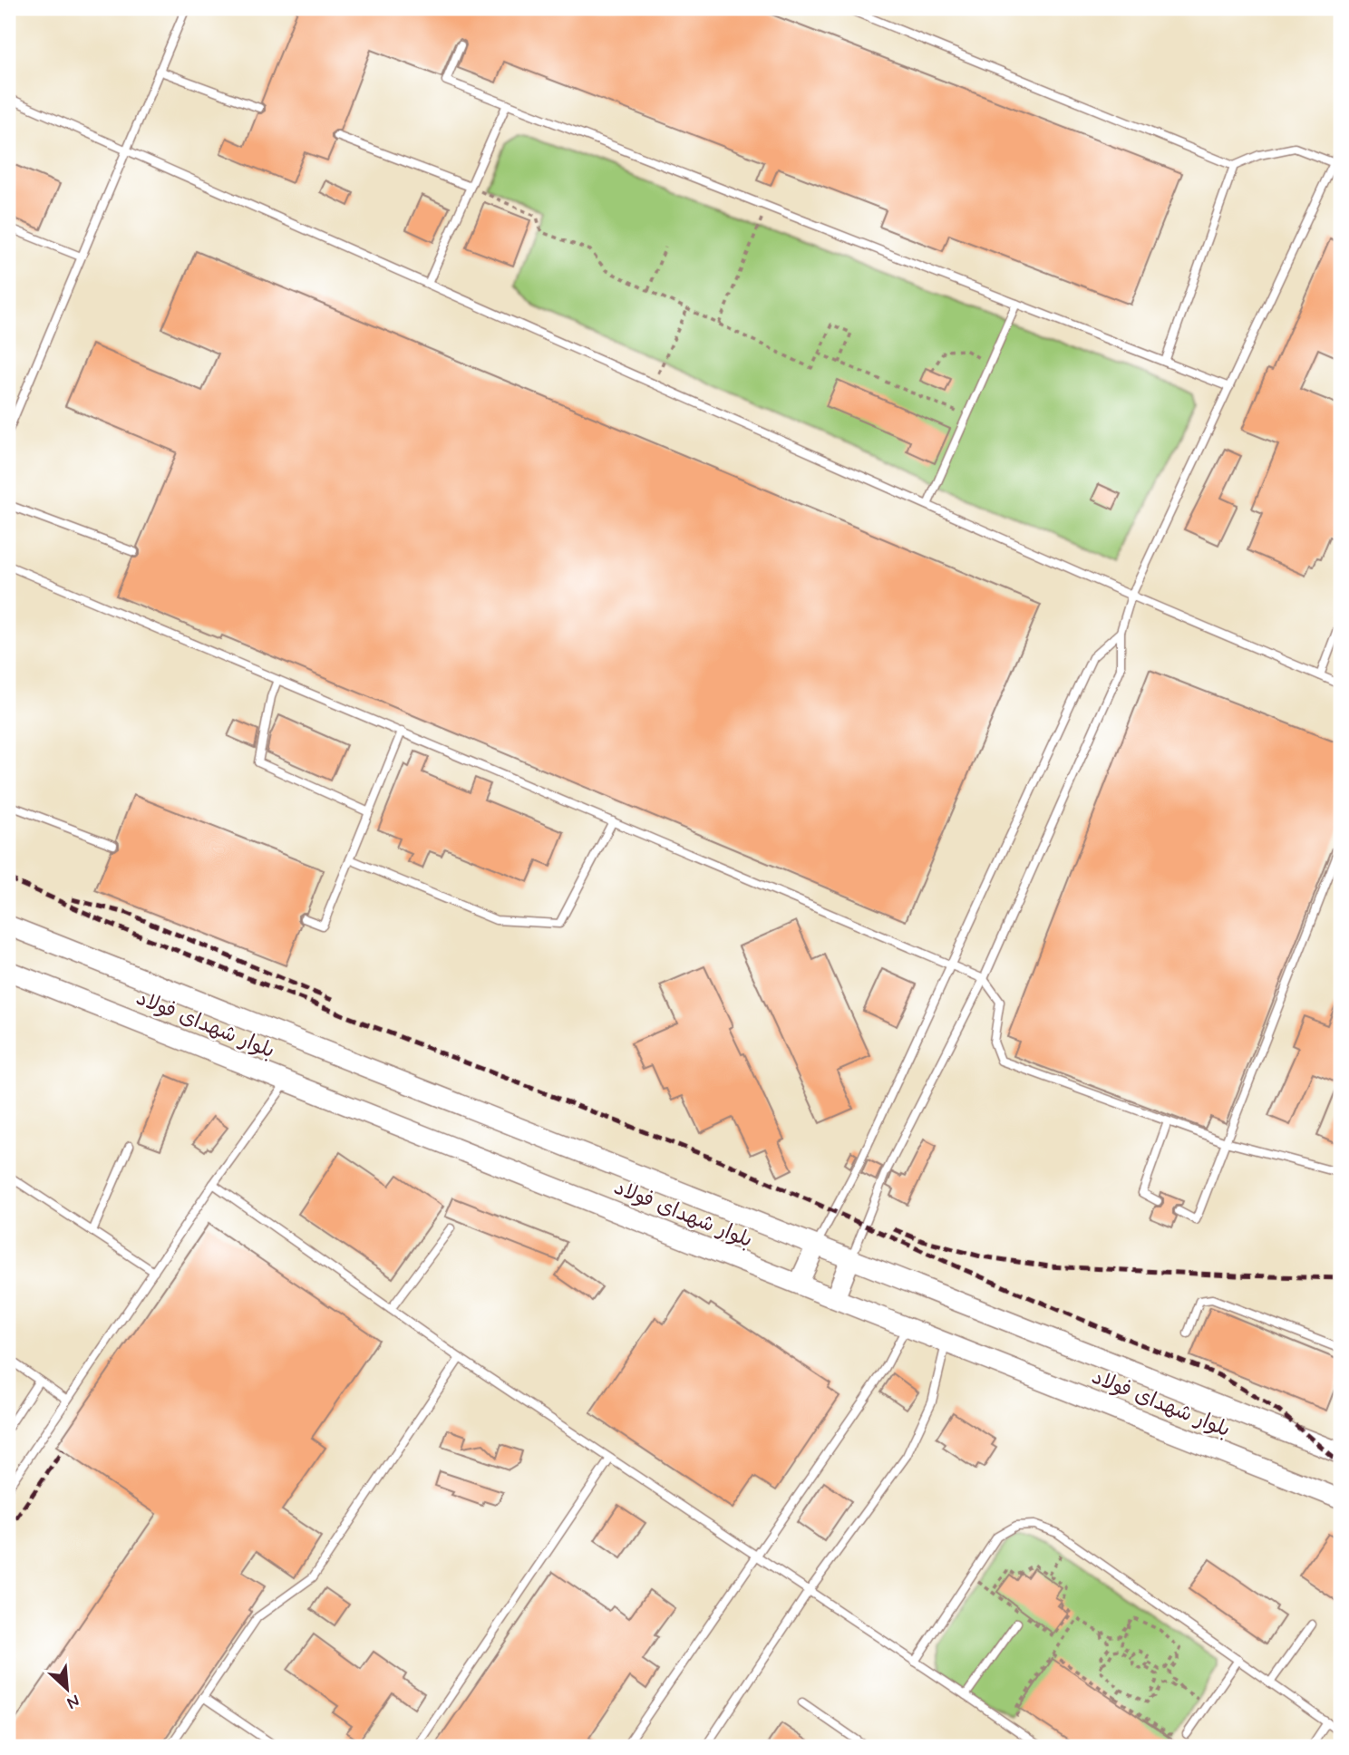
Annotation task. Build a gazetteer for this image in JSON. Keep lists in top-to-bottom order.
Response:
{
  "streets": {
    "street": ["بلوار شهدای فولاد"]
  },
  "north": "bottom right"
}
